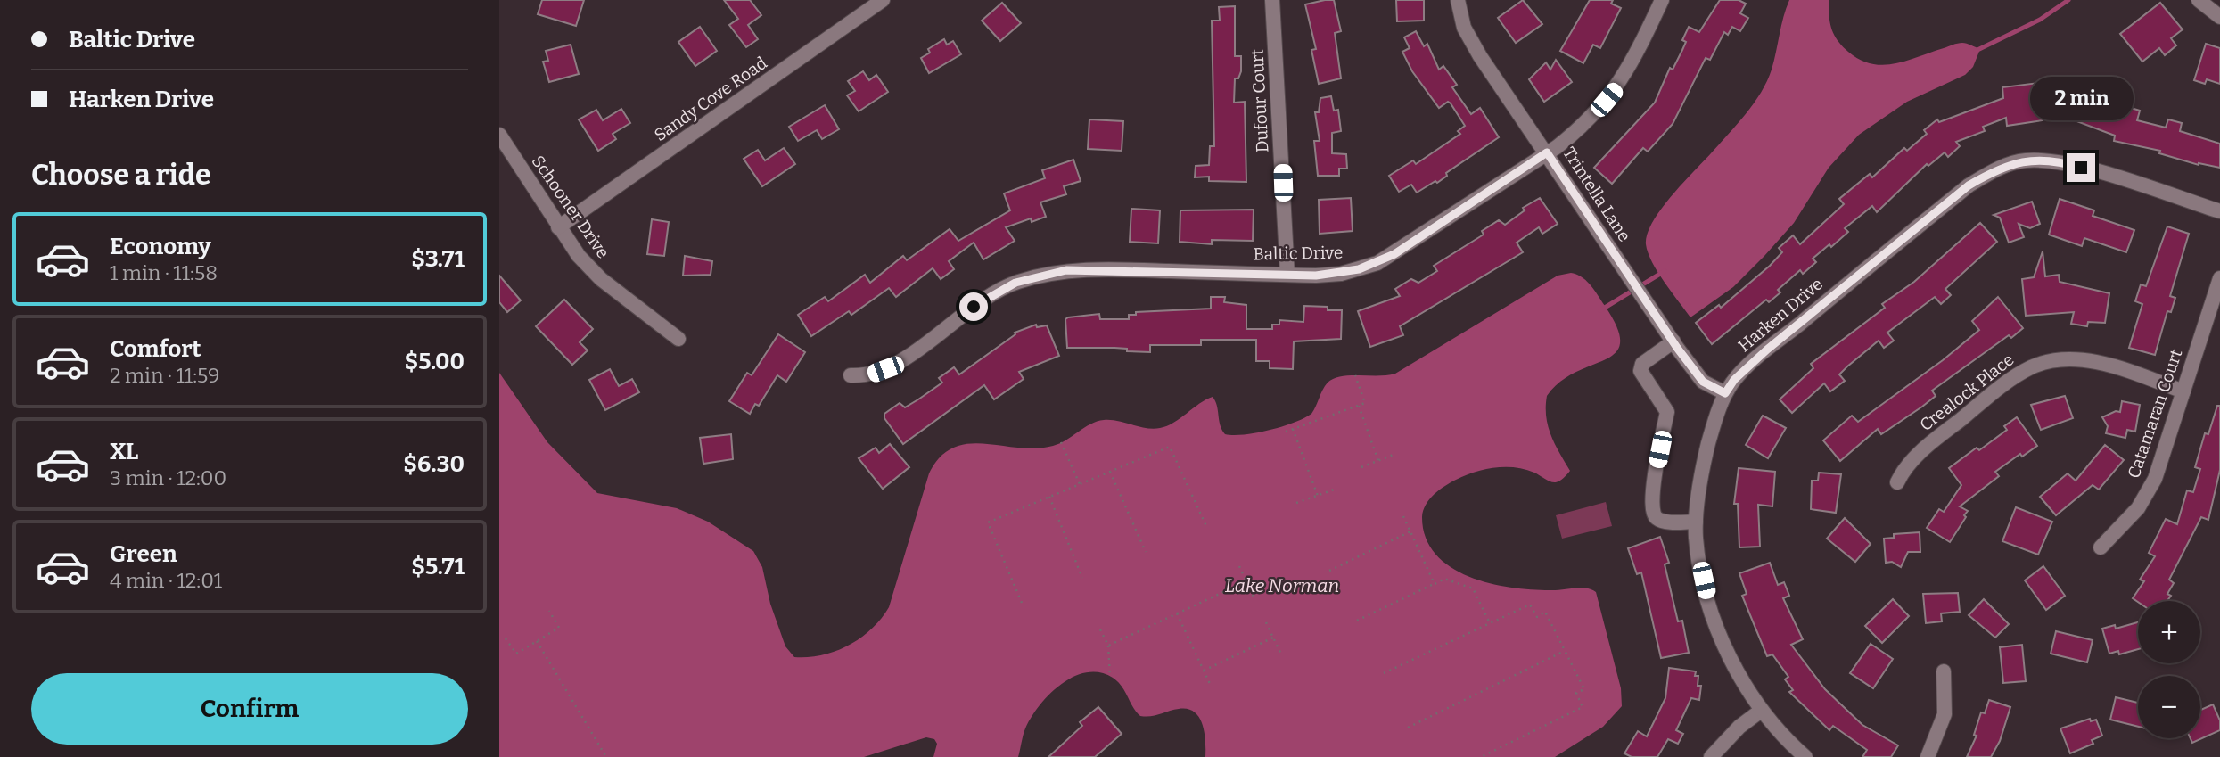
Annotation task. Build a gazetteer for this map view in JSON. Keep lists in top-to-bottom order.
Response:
{
  "streets": {
    "street": [
      "Sandy Cove Road",
      "Dufour Court",
      "Trintella Lane",
      "Schooner Drive",
      "Baltic Drive",
      "Harken Drive",
      "Crealock Place",
      "Catamaran Court"
    ]
  },
  "crossings": [
    ["Sandy Cove Road", "Schooner Drive"],
    ["Dufour Court", "Baltic Drive"],
    ["Trintella Lane", "Baltic Drive"],
    ["Trintella Lane", "Harken Drive"],
    ["Crealock Place", "Catamaran Court"]
  ],
  "water": ["Lake Norman"],
  "page": {
    "banner": ["Baltic Drive", "Harken Drive"],
    "bubble": "2 min",
    "heading": "Choose a ride",
    "list": [
      {
        "name": "Economy",
        "note": "1 min · 11:58",
        "value": "$3.71"
      },
      {
        "name": "Comfort",
        "note": "2 min · 11:59",
        "value": "$5.00"
      },
      {
        "name": "XL",
        "note": "3 min · 12:00",
        "value": "$6.30"
      },
      {
        "name": "Green",
        "note": "4 min · 12:01",
        "value": "$5.71"
      }
    ],
    "map_buttons": ["+", "−"],
    "buttons": "Confirm"
  }
}
